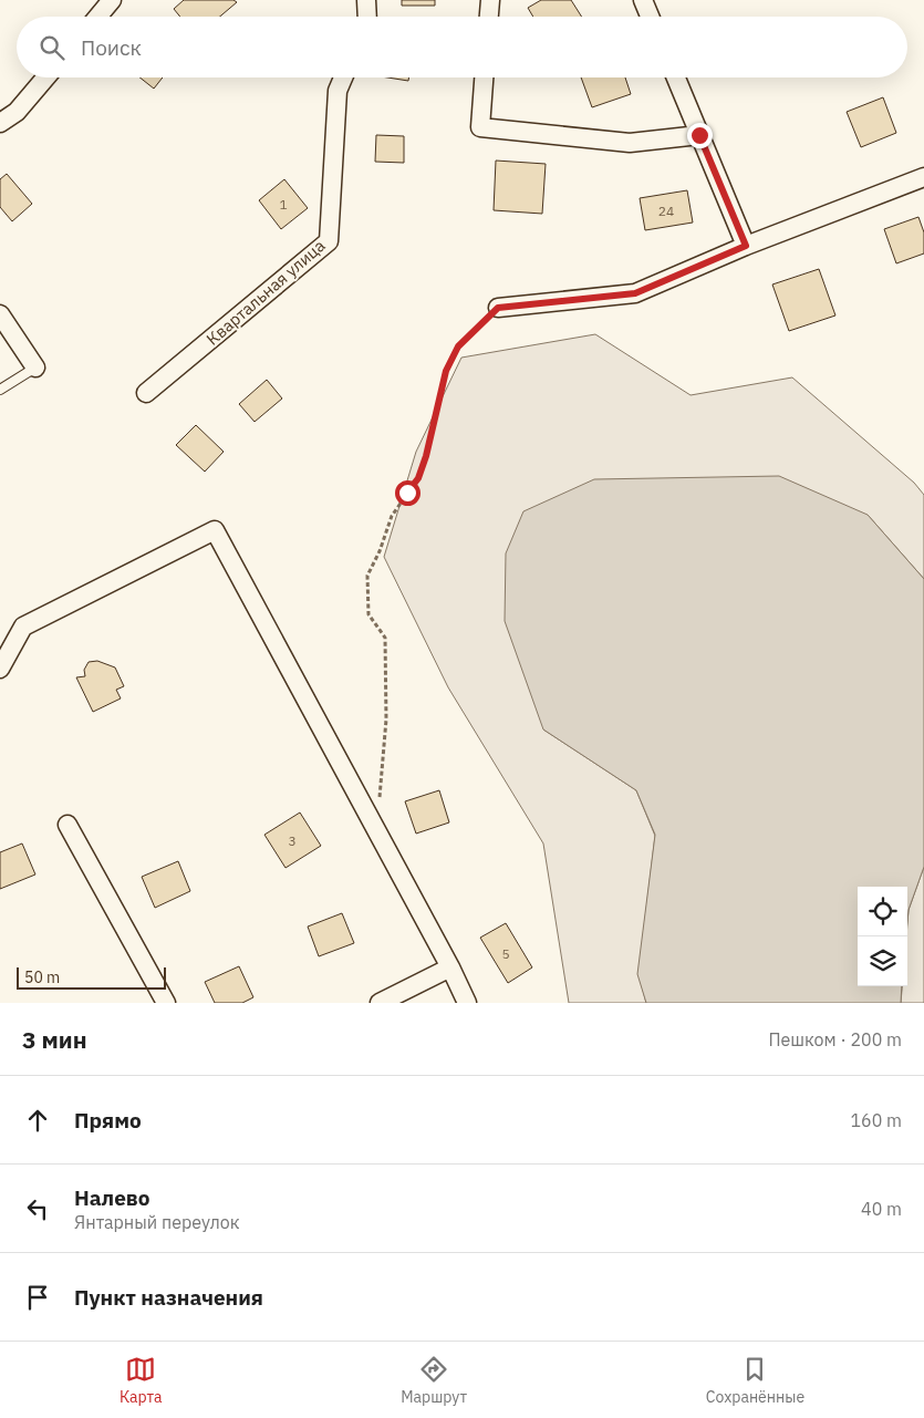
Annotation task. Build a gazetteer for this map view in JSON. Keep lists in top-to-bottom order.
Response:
{
  "streets": {
    "street": ["Квартальная улица"]
  },
  "house_numbers": [
    "1",
    "24",
    "3",
    "5"
  ],
  "scale_bar": "50 m",
  "page": {
    "search": "Поиск",
    "scale": "50 m",
    "heading": ["3 мин", "Пешком · 200 m"],
    "list": [
      ["Прямо", "160 m"],
      ["Налево", "Янтарный переулок", "40 m"],
      "Пункт назначения"
    ],
    "nav": ["Карта", "Маршрут", "Сохранённые"]
  }
}
